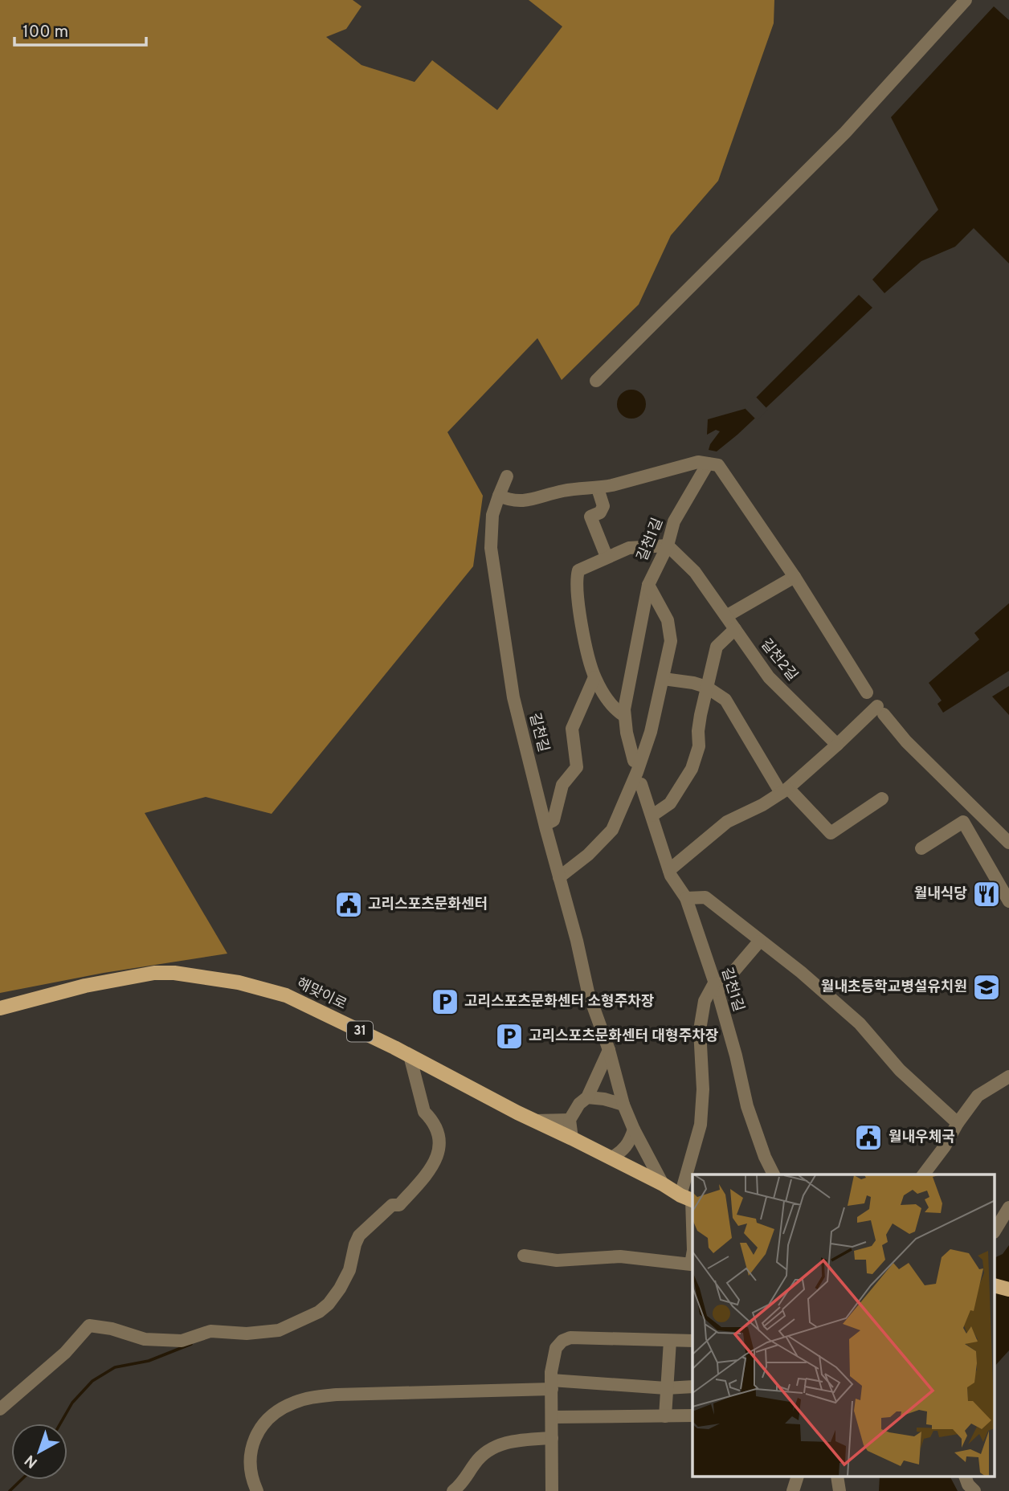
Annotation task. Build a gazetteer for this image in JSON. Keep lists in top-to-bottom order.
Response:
{
  "streets": {
    "main road": ["해맞이로", "31"],
    "street": ["길천1길", "길천2길", "길천길"]
  },
  "crossings": [
    ["길천1길", "길천2길"],
    ["길천길", "해맞이로"]
  ],
  "places": {
    "restaurant": ["월내식당"],
    "public building": ["고리스포츠문화센터", "월내우체국"],
    "school or university": ["월내초등학교병설유치원"],
    "parking": ["고리스포츠문화센터 소형주차장", "고리스포츠문화센터 대형주차장"]
  },
  "scale_bar": "100 m",
  "north": "bottom left"
}
